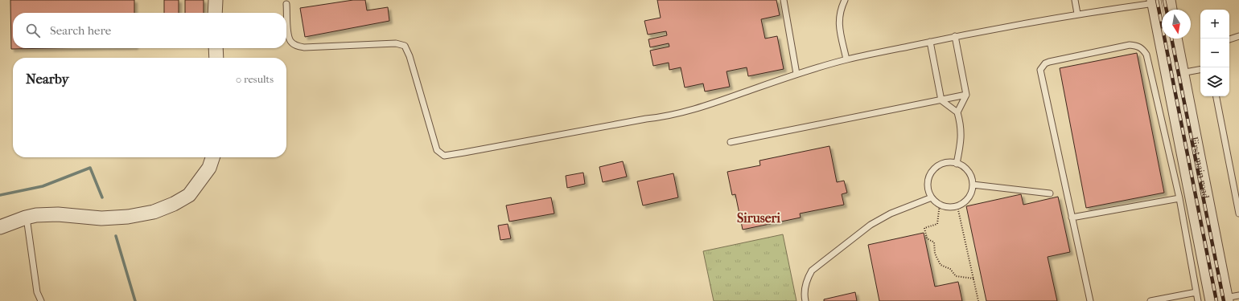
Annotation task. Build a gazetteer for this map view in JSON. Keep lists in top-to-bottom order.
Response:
{
  "streets": {
    "street": ["First main road"]
  },
  "districts": ["Siruseri"],
  "north": "bottom",
  "page": {
    "map_buttons": ["+", "−"],
    "search": "Search here",
    "heading": ["Nearby", "0 results"]
  }
}
